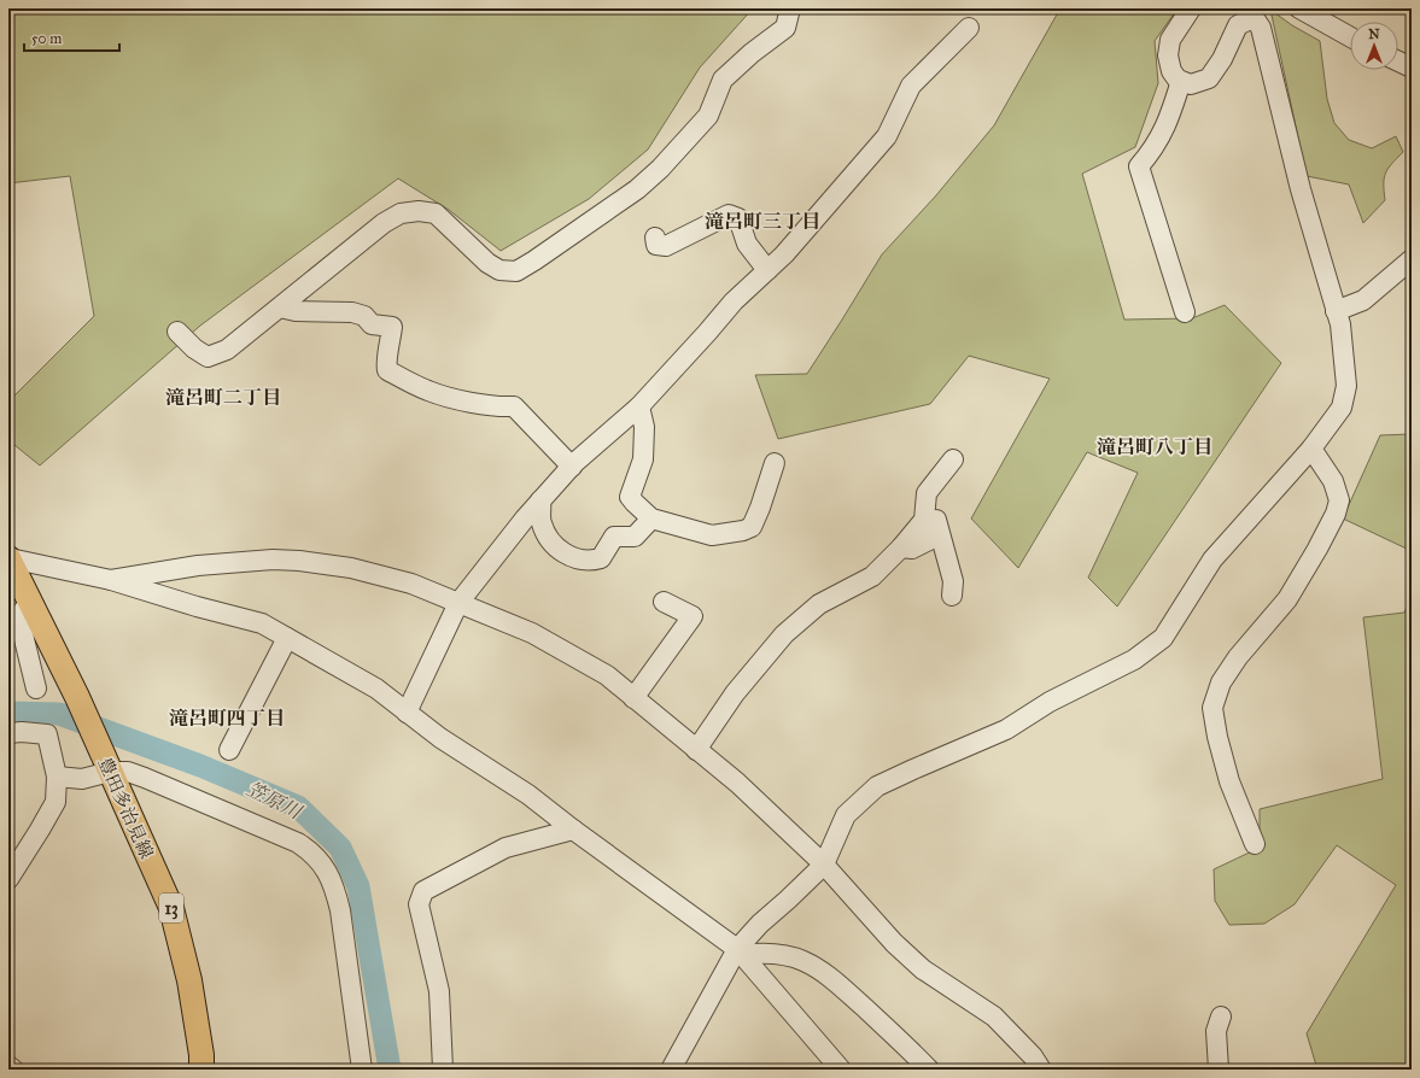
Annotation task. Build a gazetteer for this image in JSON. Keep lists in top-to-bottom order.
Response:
{
  "streets": {
    "main road": ["豊田多治見線", "13"]
  },
  "districts": [
    "滝呂町三丁目",
    "滝呂町二丁目",
    "滝呂町八丁目",
    "滝呂町四丁目"
  ],
  "water": ["笠原川"],
  "scale_bar": "50 m",
  "north": "top"
}
